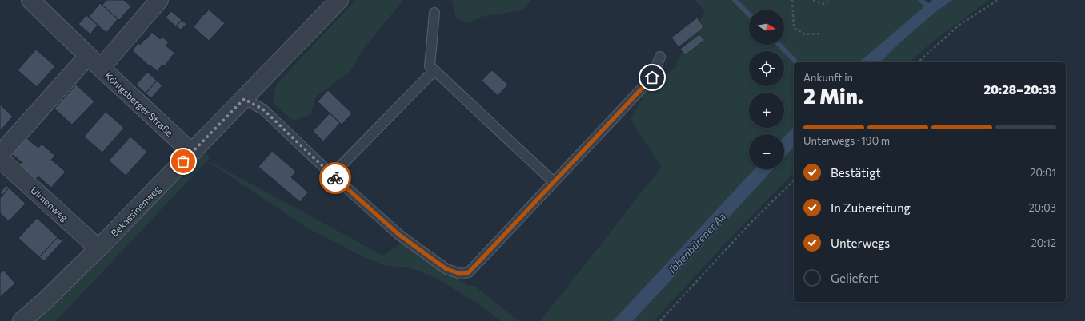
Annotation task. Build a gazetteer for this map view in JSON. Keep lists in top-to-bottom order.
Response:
{
  "streets": {
    "street": ["Königsberger Straße", "Ulmenweg", "Bekassinenweg"]
  },
  "crossings": [
    ["Königsberger Straße", "Bekassinenweg"],
    ["Ulmenweg", "Bekassinenweg"]
  ],
  "water": ["Ibbenbürener Aa"],
  "north": "right",
  "page": {
    "map_buttons": ["+", "−"],
    "heading": ["2 Min.", "Ankunft in", "20:28–20:33"],
    "bar": "Unterwegs · 190 m",
    "list": [
      ["Bestätigt", "20:01"],
      ["In Zubereitung", "20:03"],
      ["Unterwegs", "20:12"],
      "Geliefert"
    ]
  }
}
